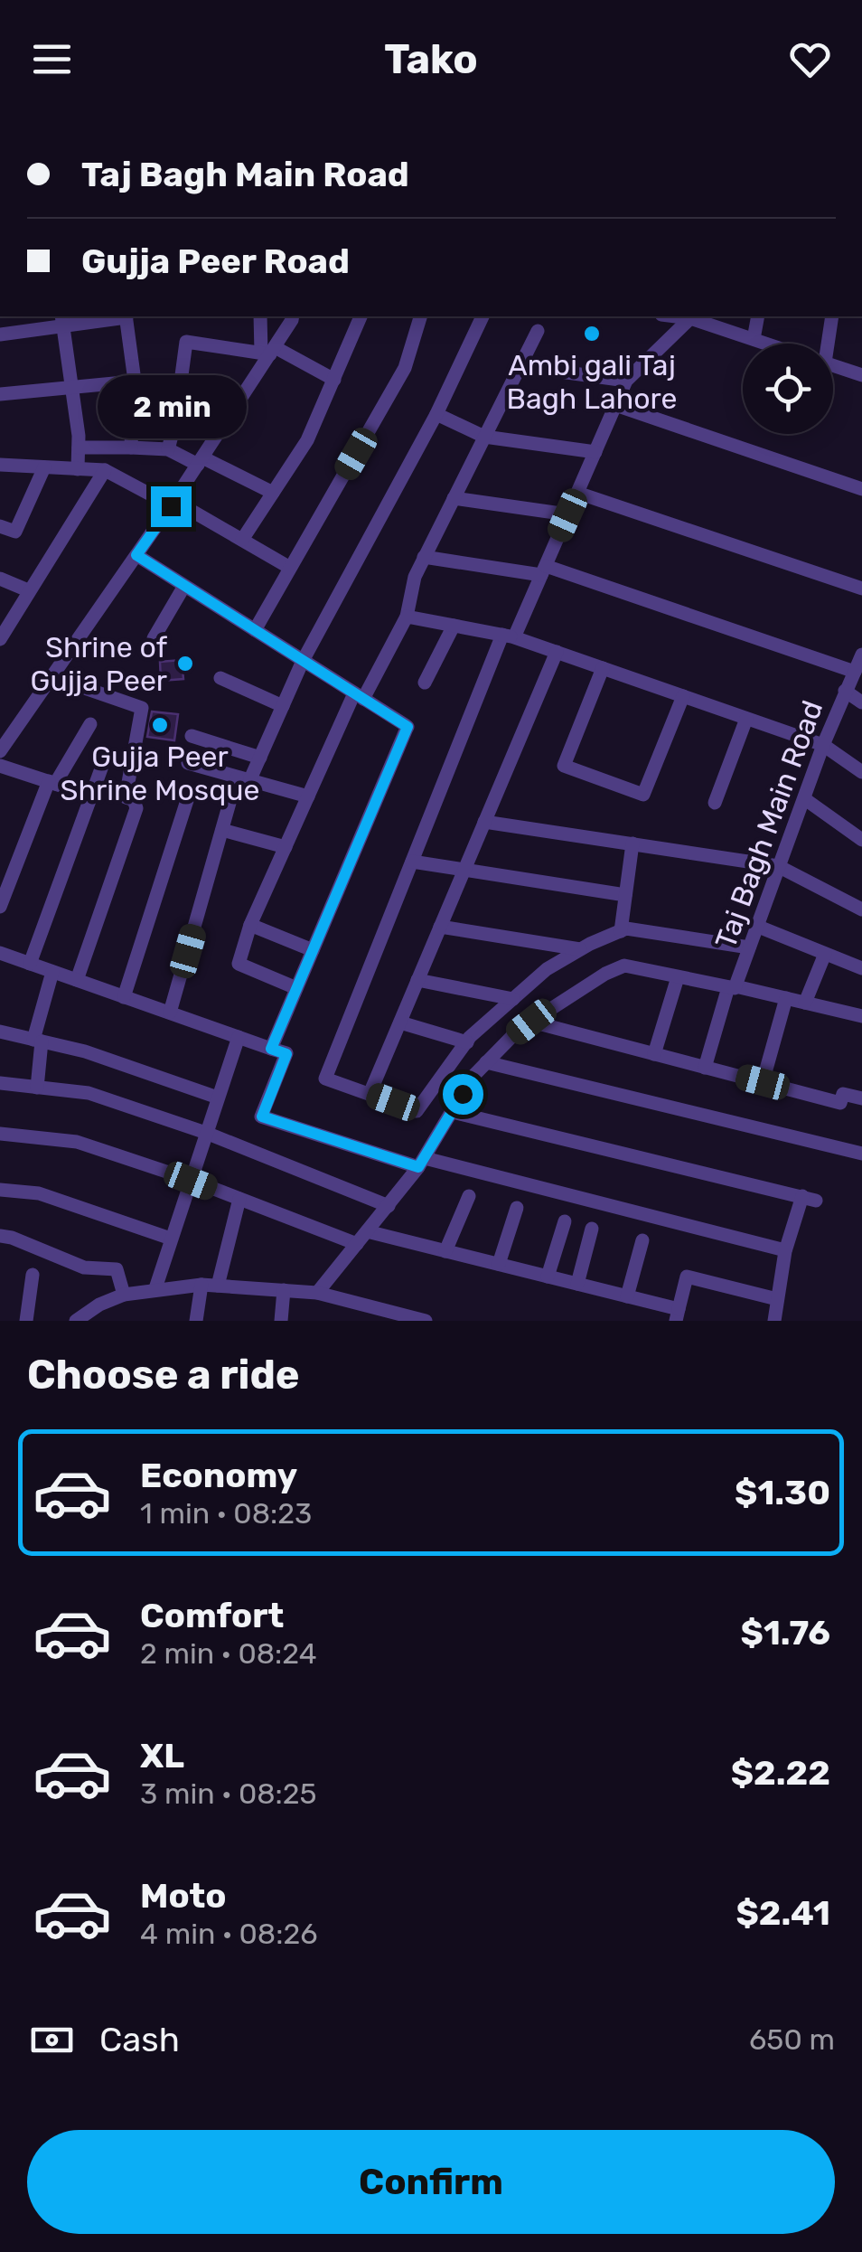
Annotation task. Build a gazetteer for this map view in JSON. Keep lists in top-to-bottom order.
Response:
{
  "streets": {
    "street": ["Taj Bagh Main Road"]
  },
  "places": ["Ambi gali Taj Bagh Lahore", "Shrine of Gujja Peer", "Gujja Peer Shrine Mosque"],
  "page": {
    "header": "Tako",
    "banner": ["Taj Bagh Main Road", "Gujja Peer Road"],
    "bubble": "2 min",
    "heading": "Choose a ride",
    "list": [
      {
        "name": "Economy",
        "note": "1 min · 08:23",
        "value": "$1.30"
      },
      {
        "name": "Comfort",
        "note": "2 min · 08:24",
        "value": "$1.76"
      },
      {
        "name": "XL",
        "note": "3 min · 08:25",
        "value": "$2.22"
      },
      {
        "name": "Moto",
        "note": "4 min · 08:26",
        "value": "$2.41"
      }
    ],
    "pay": ["Cash", "650 m"],
    "buttons": "Confirm"
  }
}
